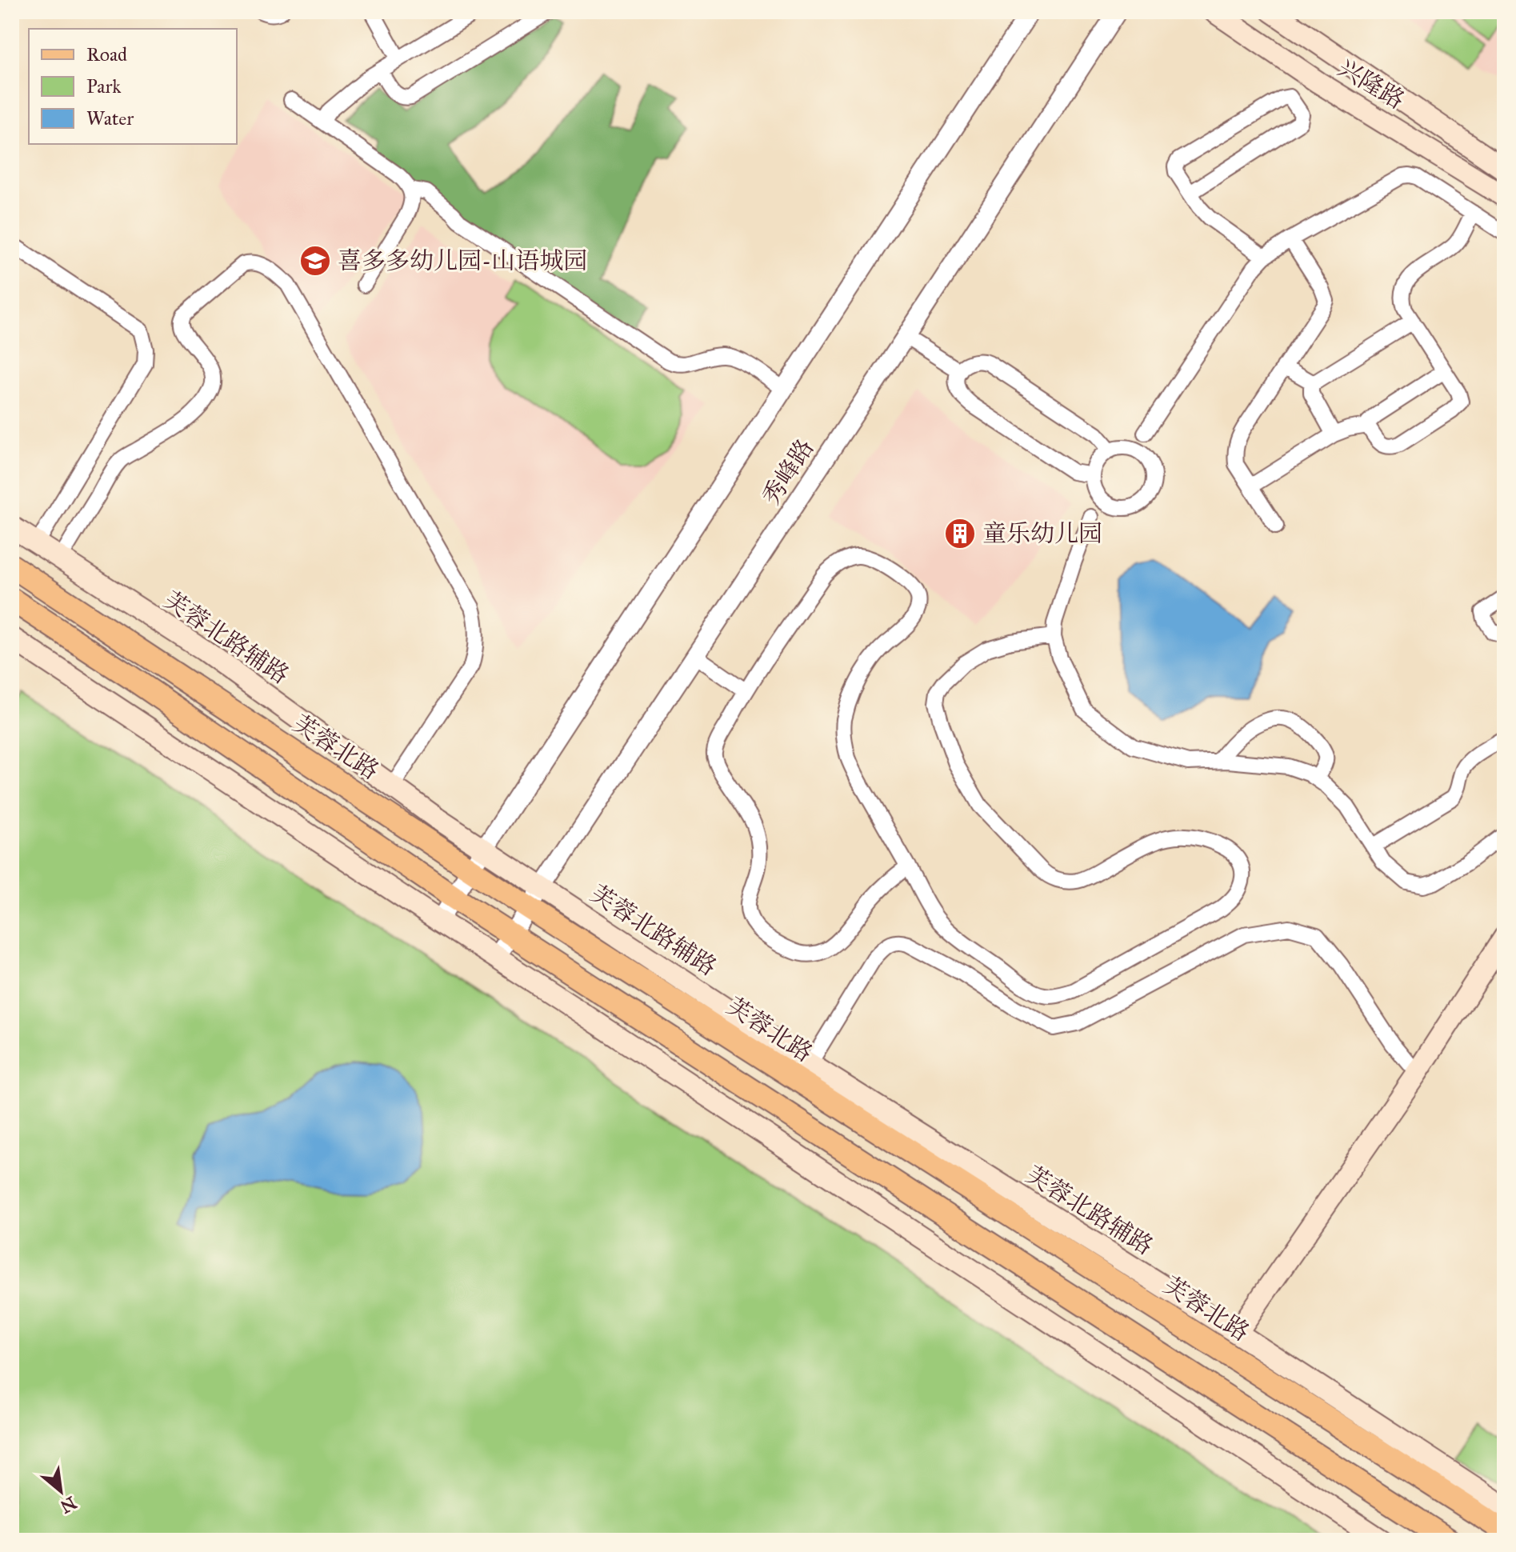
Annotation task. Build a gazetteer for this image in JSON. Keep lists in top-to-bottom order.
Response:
{
  "streets": {
    "main road": ["兴隆路", "芙蓉北路辅路", "芙蓉北路"],
    "street": ["秀峰路"]
  },
  "crossings": [
    ["秀峰路", "芙蓉北路辅路"],
    ["秀峰路", "芙蓉北路"]
  ],
  "places": {
    "school or university": ["喜多多幼儿园-山语城园"],
    "building": ["童乐幼儿园"]
  },
  "legend": ["Road", "Park", "Water"],
  "north": "bottom right"
}
